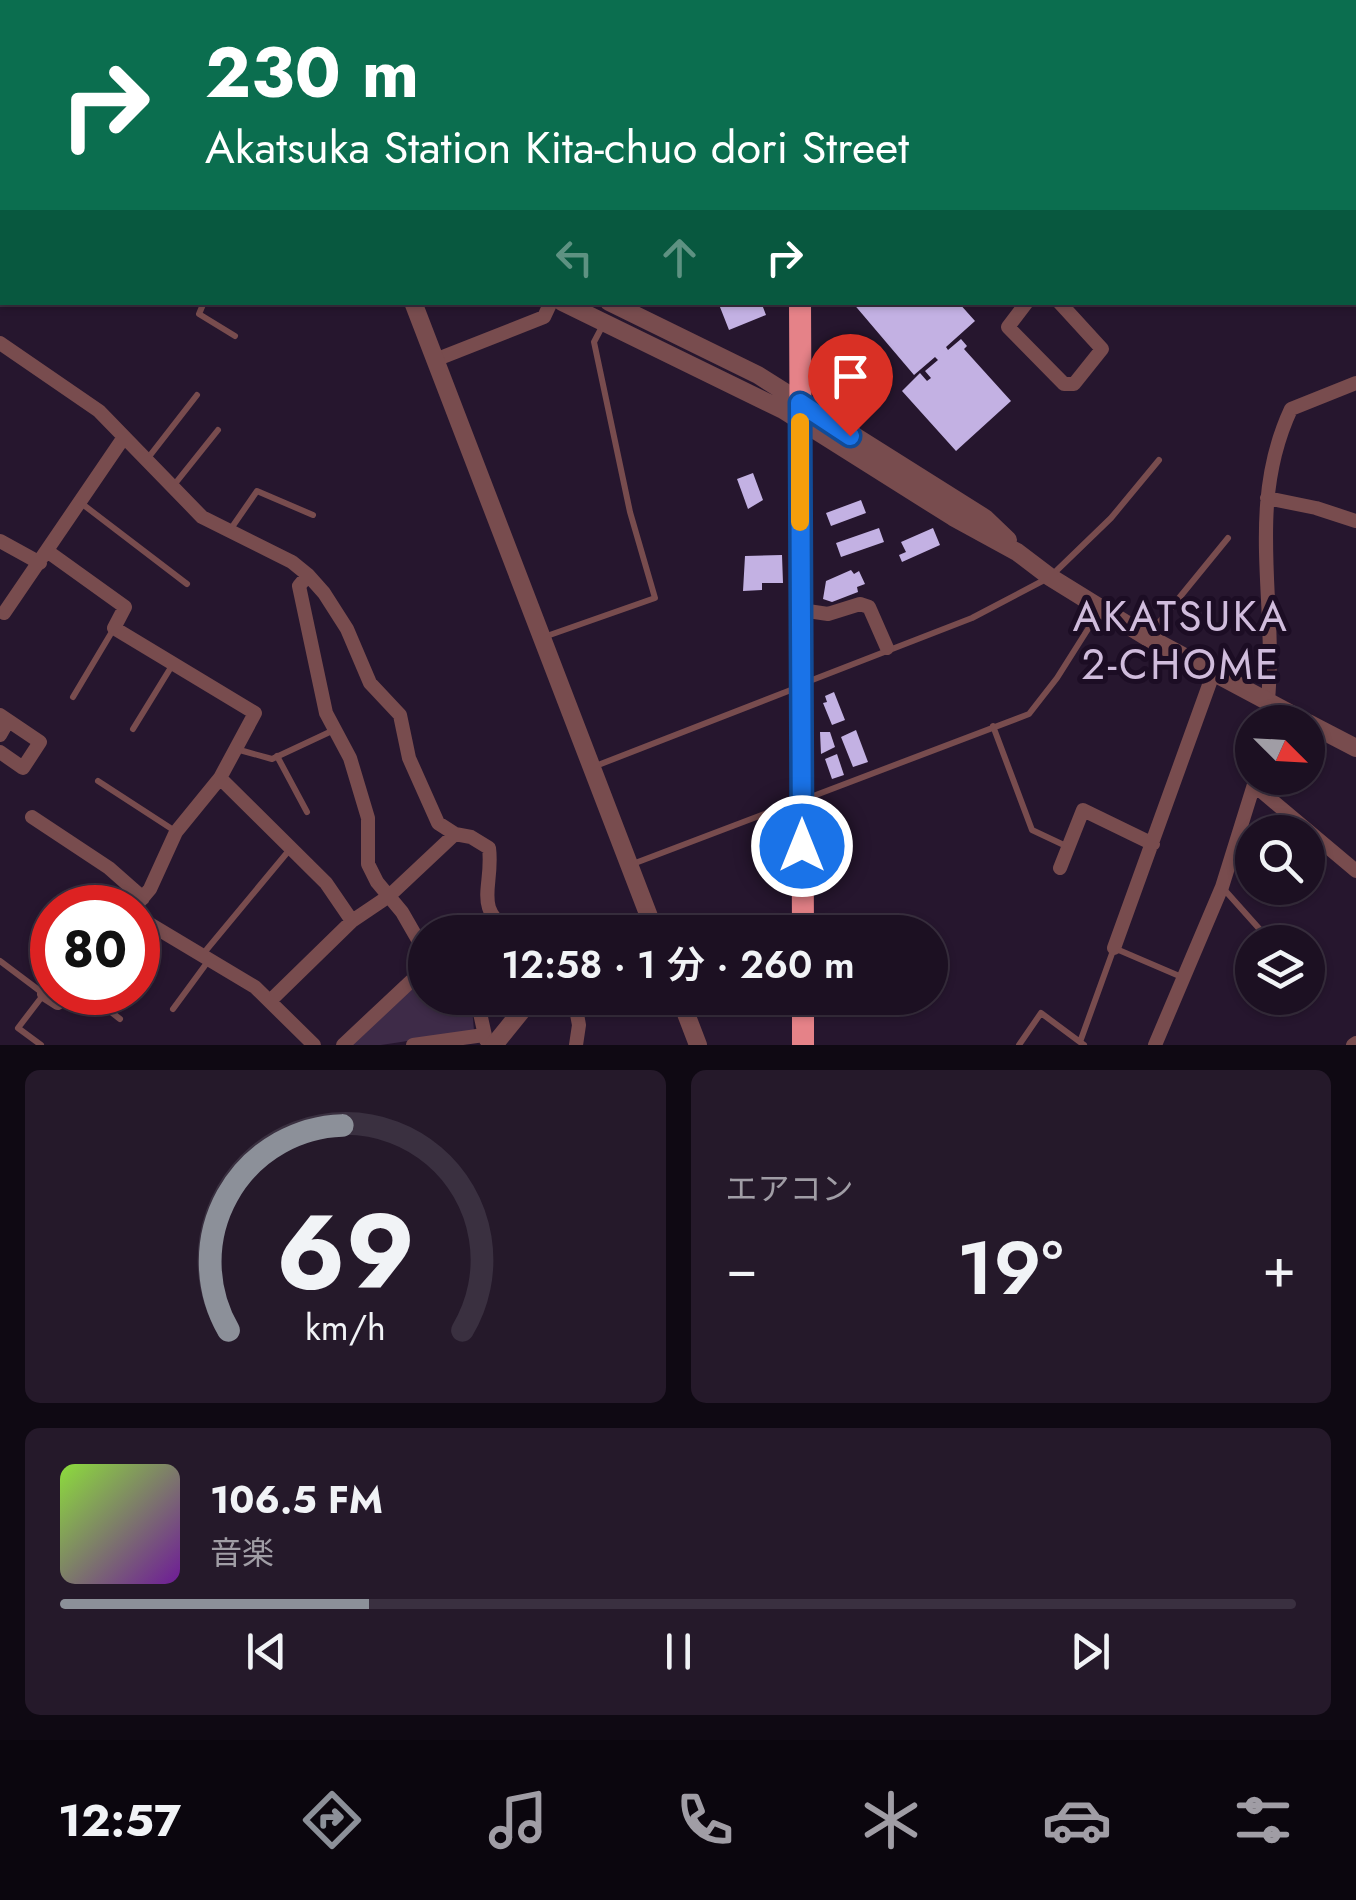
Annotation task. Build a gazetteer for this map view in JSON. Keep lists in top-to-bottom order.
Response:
{
  "districts": ["AKATSUKA 2-CHOME"],
  "north": "bottom right",
  "page": {
    "turn": ["230 m", "Akatsuka Station Kita-chuo dori Street"],
    "limit": "80",
    "trip": "12:58 · 1 分 · 260 m",
    "tile": "エアコン",
    "heat": ["−", "19°", "+"],
    "song": ["106.5 FM", "音楽"],
    "tabs": "12:57",
    "gauge": ["69", "km/h"]
  }
}
